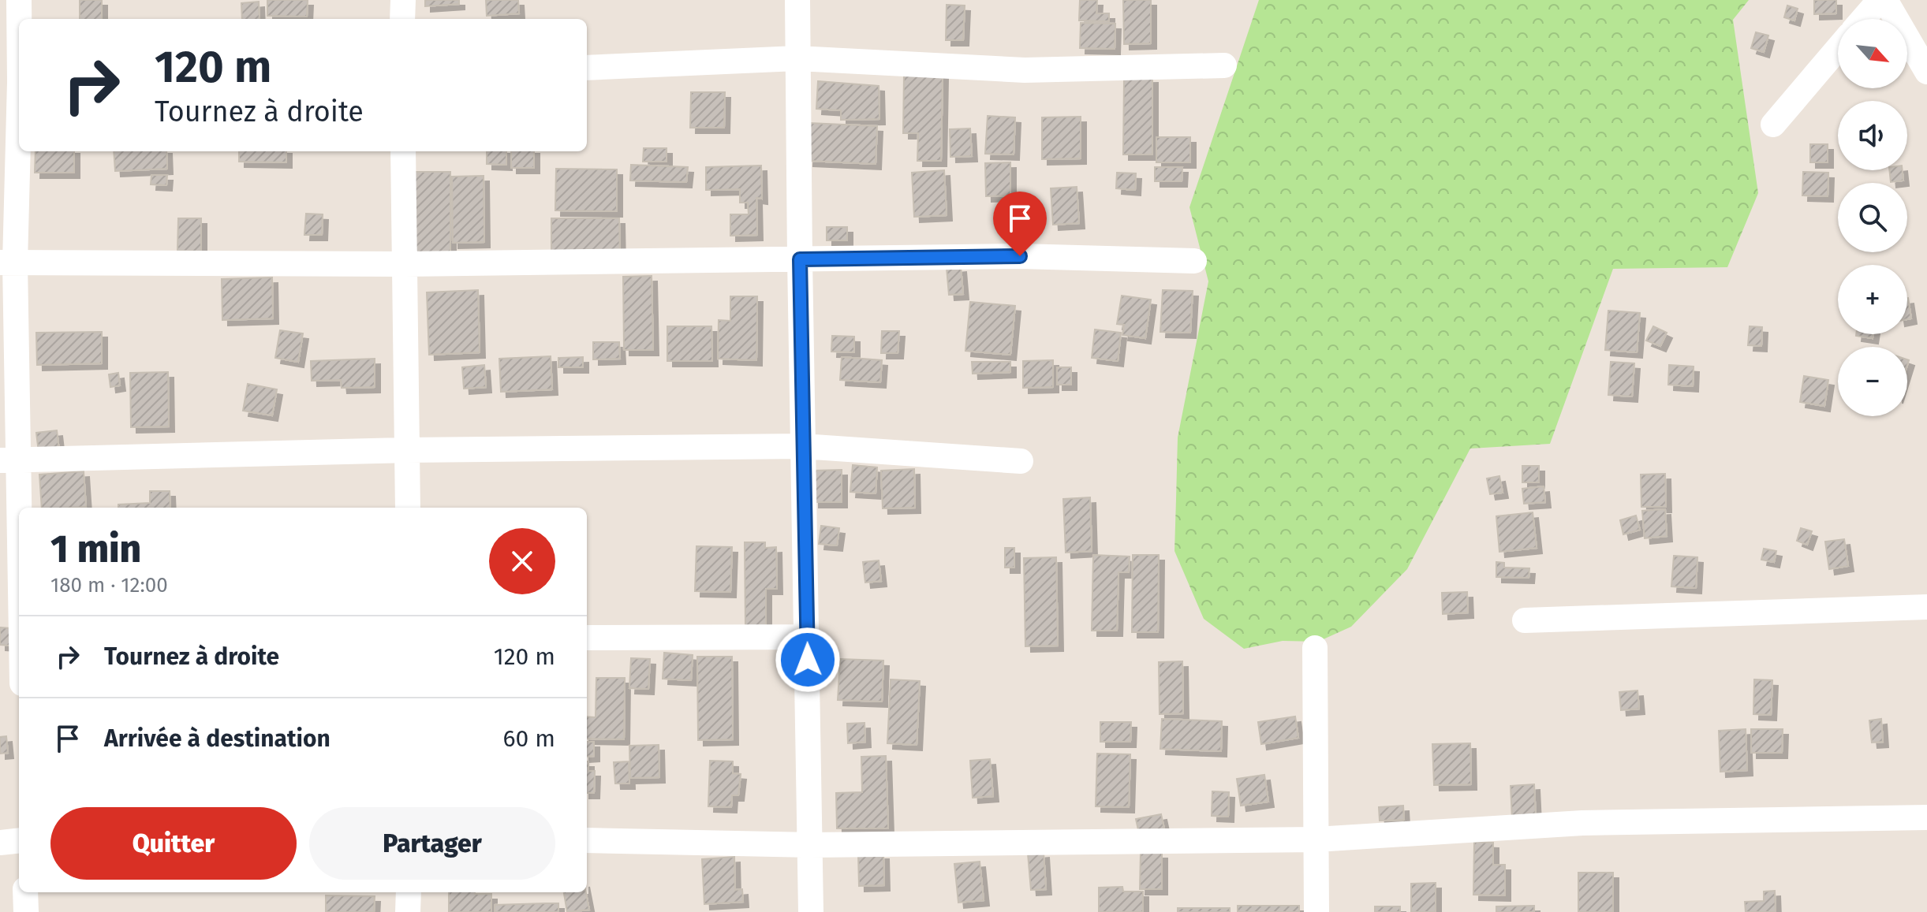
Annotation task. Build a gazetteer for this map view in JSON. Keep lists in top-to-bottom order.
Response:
{
  "north": "bottom right",
  "page": {
    "map_buttons": ["+", "−"],
    "turn": ["120 m", "Tournez à droite"],
    "heading": ["1 min", "180 m · 12:00"],
    "list": [
      {
        "name": "Tournez à droite",
        "value": "120 m"
      },
      {
        "name": "Arrivée à destination",
        "value": "60 m"
      }
    ],
    "buttons": ["Quitter", "Partager"]
  }
}
